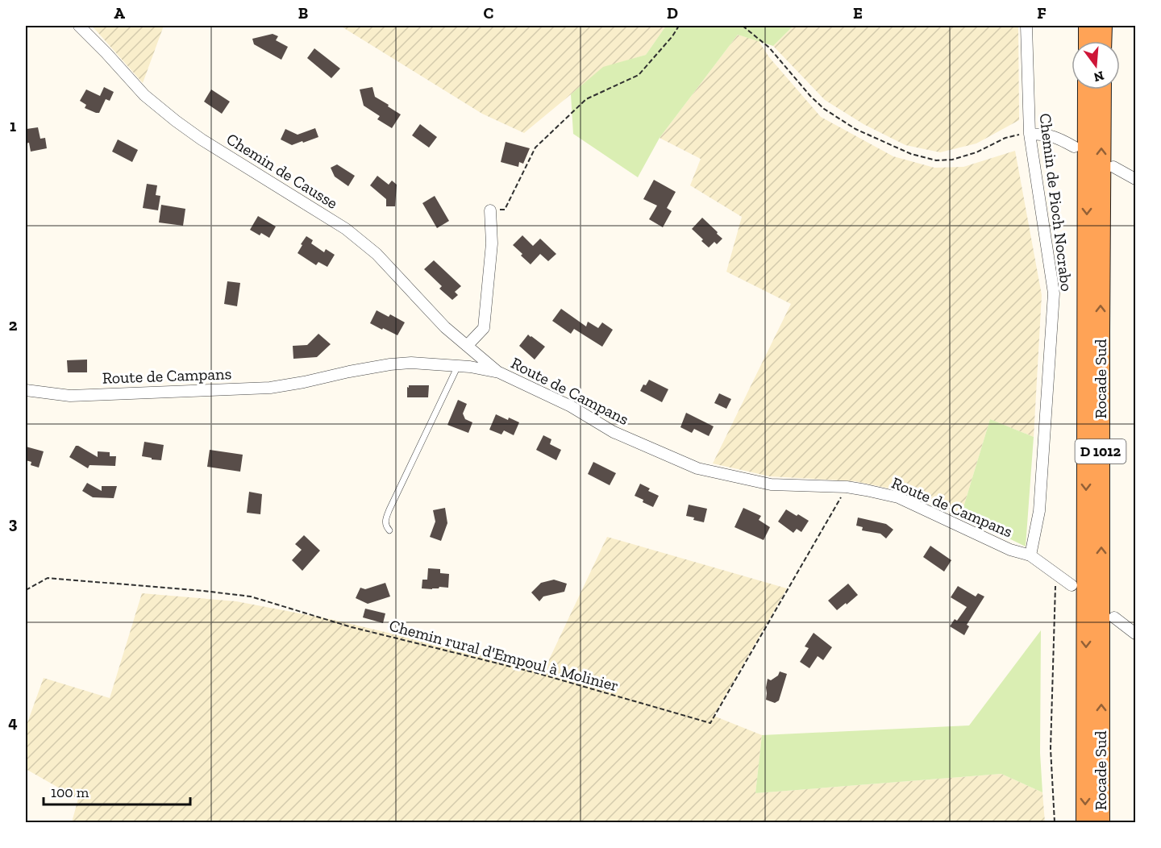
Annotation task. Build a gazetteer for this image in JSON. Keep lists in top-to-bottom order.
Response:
{
  "streets": {
    "highway": ["Rocade Sud", "D 1012"],
    "street": ["Chemin de Causse", "Chemin de Pioch Nocrabo", "Route de Campans"],
    "path": ["Chemin rural d'Empoul à Molinier"]
  },
  "crossings": [
    ["Chemin de Causse", "Route de Campans"],
    ["Chemin de Pioch Nocrabo", "Route de Campans"],
    ["Route de Campans", "Chemin rural d'Empoul à Molinier"]
  ],
  "scale_bar": "100 m",
  "north": "bottom",
  "grid": {
    "columns": [
      "A",
      "B",
      "C",
      "D",
      "E",
      "F"
    ],
    "rows": [
      "1",
      "2",
      "3",
      "4"
    ]
  }
}
